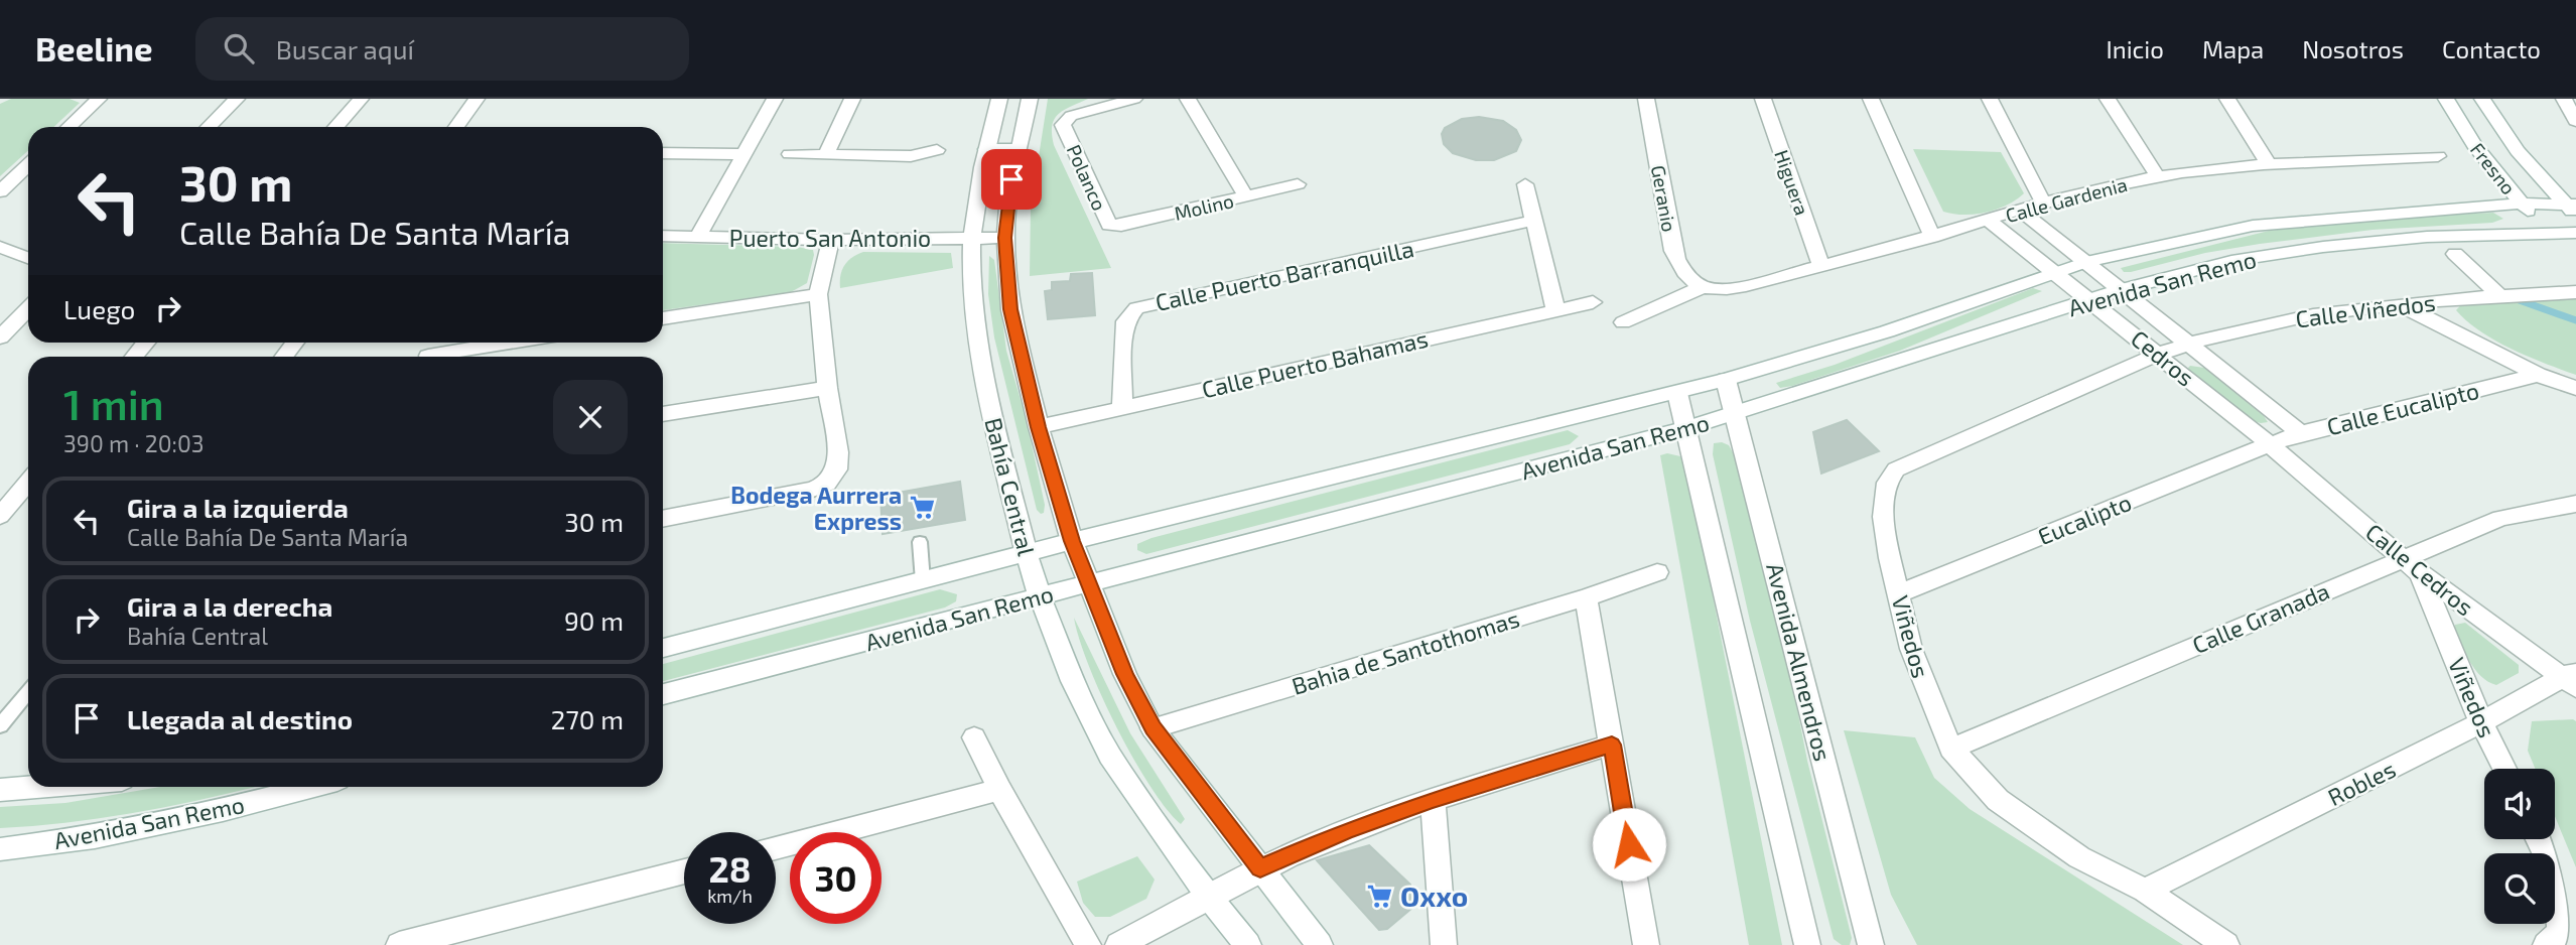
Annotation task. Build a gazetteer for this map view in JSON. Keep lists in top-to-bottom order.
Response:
{
  "streets": {
    "street": [
      "Fresno",
      "Polanco",
      "Higuera",
      "Geranio",
      "Calle Gardenia",
      "Molino",
      "Puerto San Antonio",
      "Calle Puerto Barranquilla",
      "Avenida San Remo",
      "Calle Viñedos",
      "Cedros",
      "Calle Puerto Bahamas",
      "Calle Eucalipto",
      "Bahía Central",
      "Eucalipto",
      "Calle Cedros",
      "Calle Granada",
      "Viñedos",
      "Bahia de Santothomas",
      "Avenida Almendros",
      "Robles"
    ]
  },
  "crossings": [
    ["Fresno", "Avenida San Remo"],
    ["Polanco", "Molino"],
    ["Higuera", "Calle Gardenia"],
    ["Geranio", "Calle Gardenia"],
    ["Calle Gardenia", "Cedros"],
    ["Puerto San Antonio", "Bahía Central"],
    ["Calle Puerto Barranquilla", "Calle Puerto Bahamas"],
    ["Avenida San Remo", "Cedros"],
    ["Avenida San Remo", "Bahía Central"],
    ["Avenida San Remo", "Avenida Almendros"],
    ["Calle Viñedos", "Cedros"],
    ["Calle Viñedos", "Viñedos"],
    ["Cedros", "Calle Eucalipto"],
    ["Cedros", "Eucalipto"],
    ["Cedros", "Calle Cedros"],
    ["Cedros", "Viñedos"],
    ["Calle Puerto Bahamas", "Bahía Central"],
    ["Calle Eucalipto", "Eucalipto"],
    ["Calle Eucalipto", "Calle Cedros"],
    ["Bahía Central", "Bahia de Santothomas"],
    ["Eucalipto", "Calle Cedros"],
    ["Eucalipto", "Viñedos"],
    ["Calle Cedros", "Calle Granada"],
    ["Calle Cedros", "Viñedos"],
    ["Calle Cedros", "Robles"],
    ["Calle Granada", "Viñedos"],
    ["Viñedos", "Robles"]
  ],
  "places": {
    "supermarket": ["Bodega Aurrera Express", "Oxxo"]
  },
  "page": {
    "header": "Beeline",
    "search": "Buscar aquí",
    "nav": [
      "Inicio",
      "Mapa",
      "Nosotros",
      "Contacto"
    ],
    "turn": ["30 m", "Calle Bahía De Santa María"],
    "then": "Luego",
    "heading": ["1 min", "390 m · 20:03"],
    "list": [
      {
        "name": "Gira a la izquierda",
        "note": "Calle Bahía De Santa María",
        "value": "30 m"
      },
      {
        "name": "Gira a la derecha",
        "note": "Bahía Central",
        "value": "90 m"
      },
      {
        "name": "Llegada al destino",
        "value": "270 m"
      }
    ],
    "speed": "28 km/h",
    "limit": "30"
  }
}
